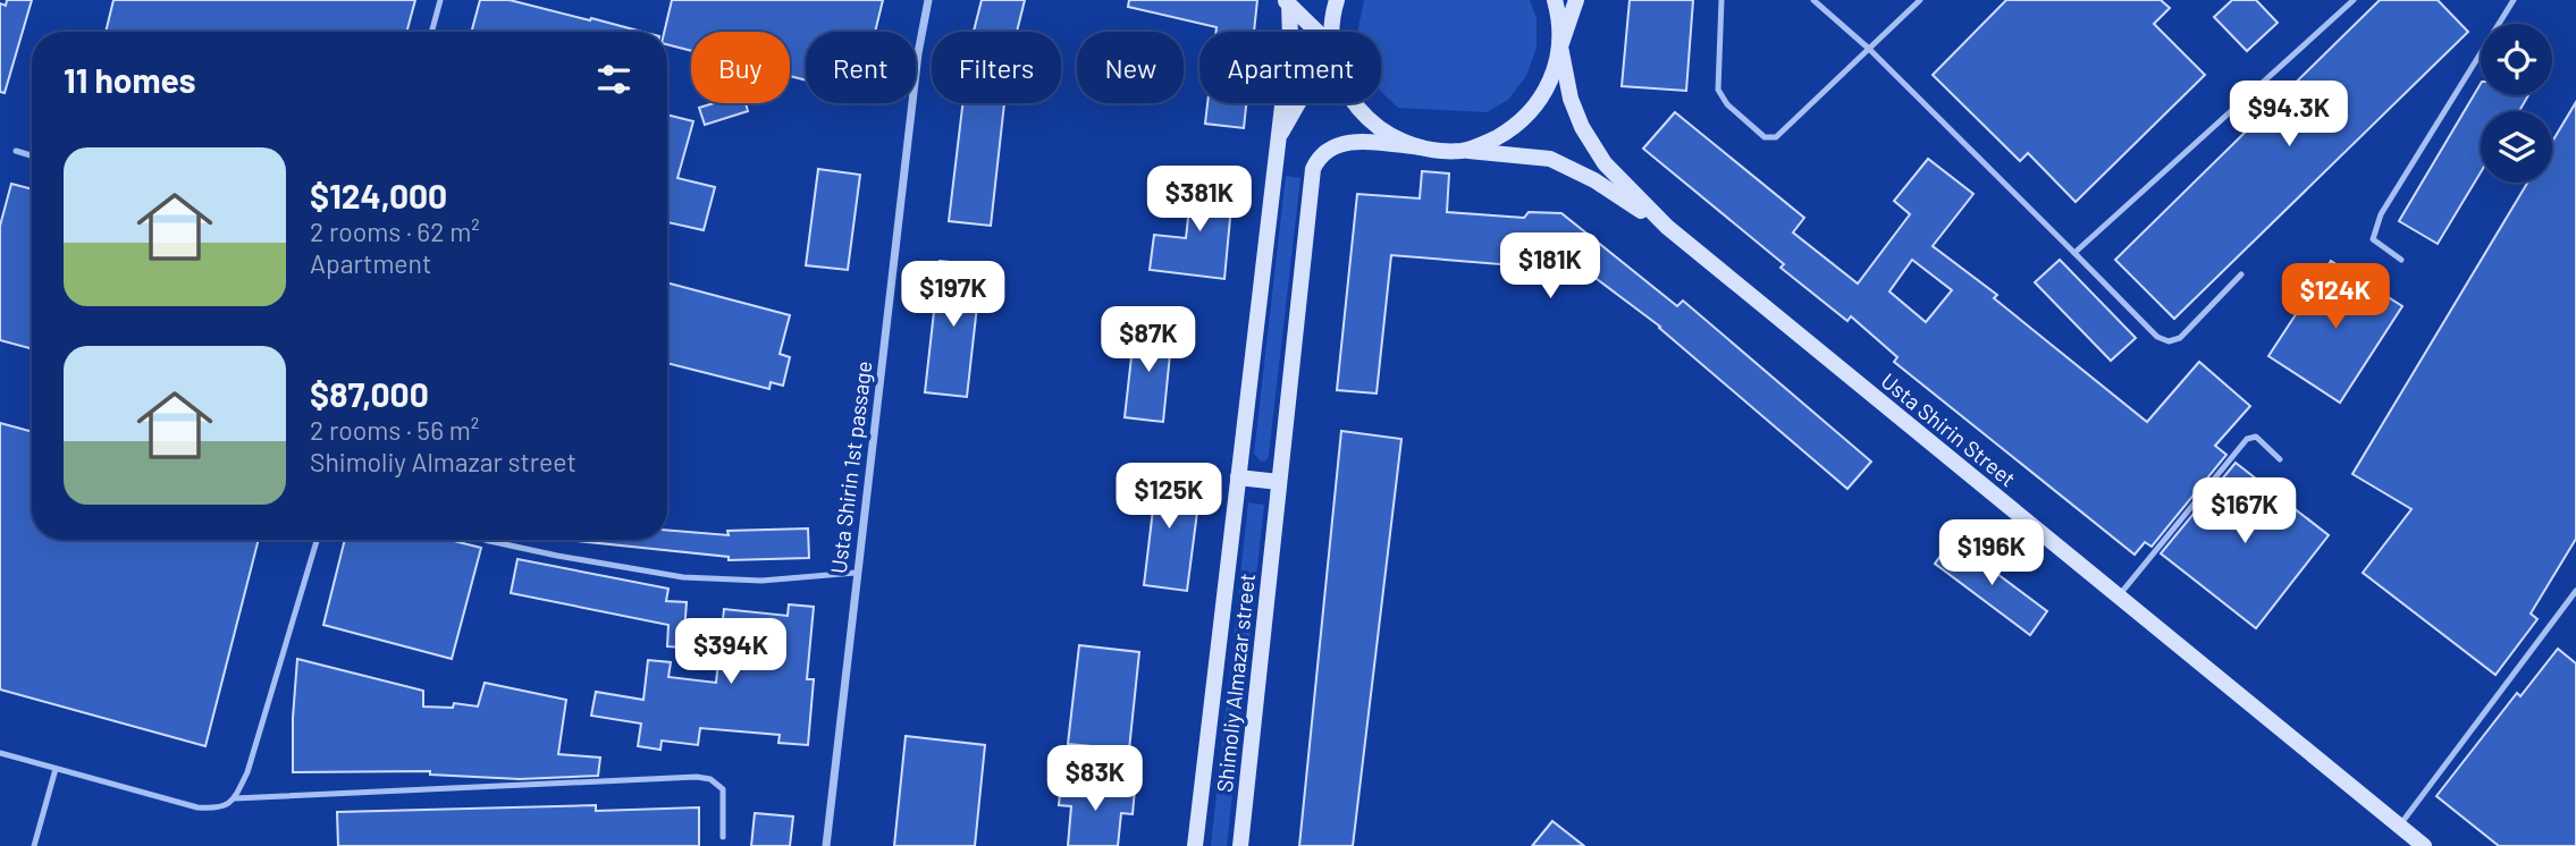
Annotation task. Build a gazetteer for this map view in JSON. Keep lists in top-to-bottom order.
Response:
{
  "streets": {
    "main road": ["Usta Shirin Street", "Shimoliy Almazar street"],
    "street": ["Usta Shirin 1st passage"]
  },
  "crossings": [
    ["Usta Shirin Street", "Shimoliy Almazar street"]
  ],
  "page": {
    "chip": [
      "Buy",
      "Rent",
      "Filters",
      "New",
      "Apartment"
    ],
    "heading": "11 homes",
    "price": [
      "$94.3K",
      "$381K",
      "$181K",
      "$197K",
      "$124K",
      "$87K",
      "$125K",
      "$167K",
      "$196K",
      "$394K",
      "$83K"
    ],
    "list": [
      {
        "name": "$124,000",
        "note": "2 rooms · 62 m² · Apartment"
      },
      {
        "name": "$87,000",
        "note": "2 rooms · 56 m² · Shimoliy Almazar street"
      }
    ]
  }
}
